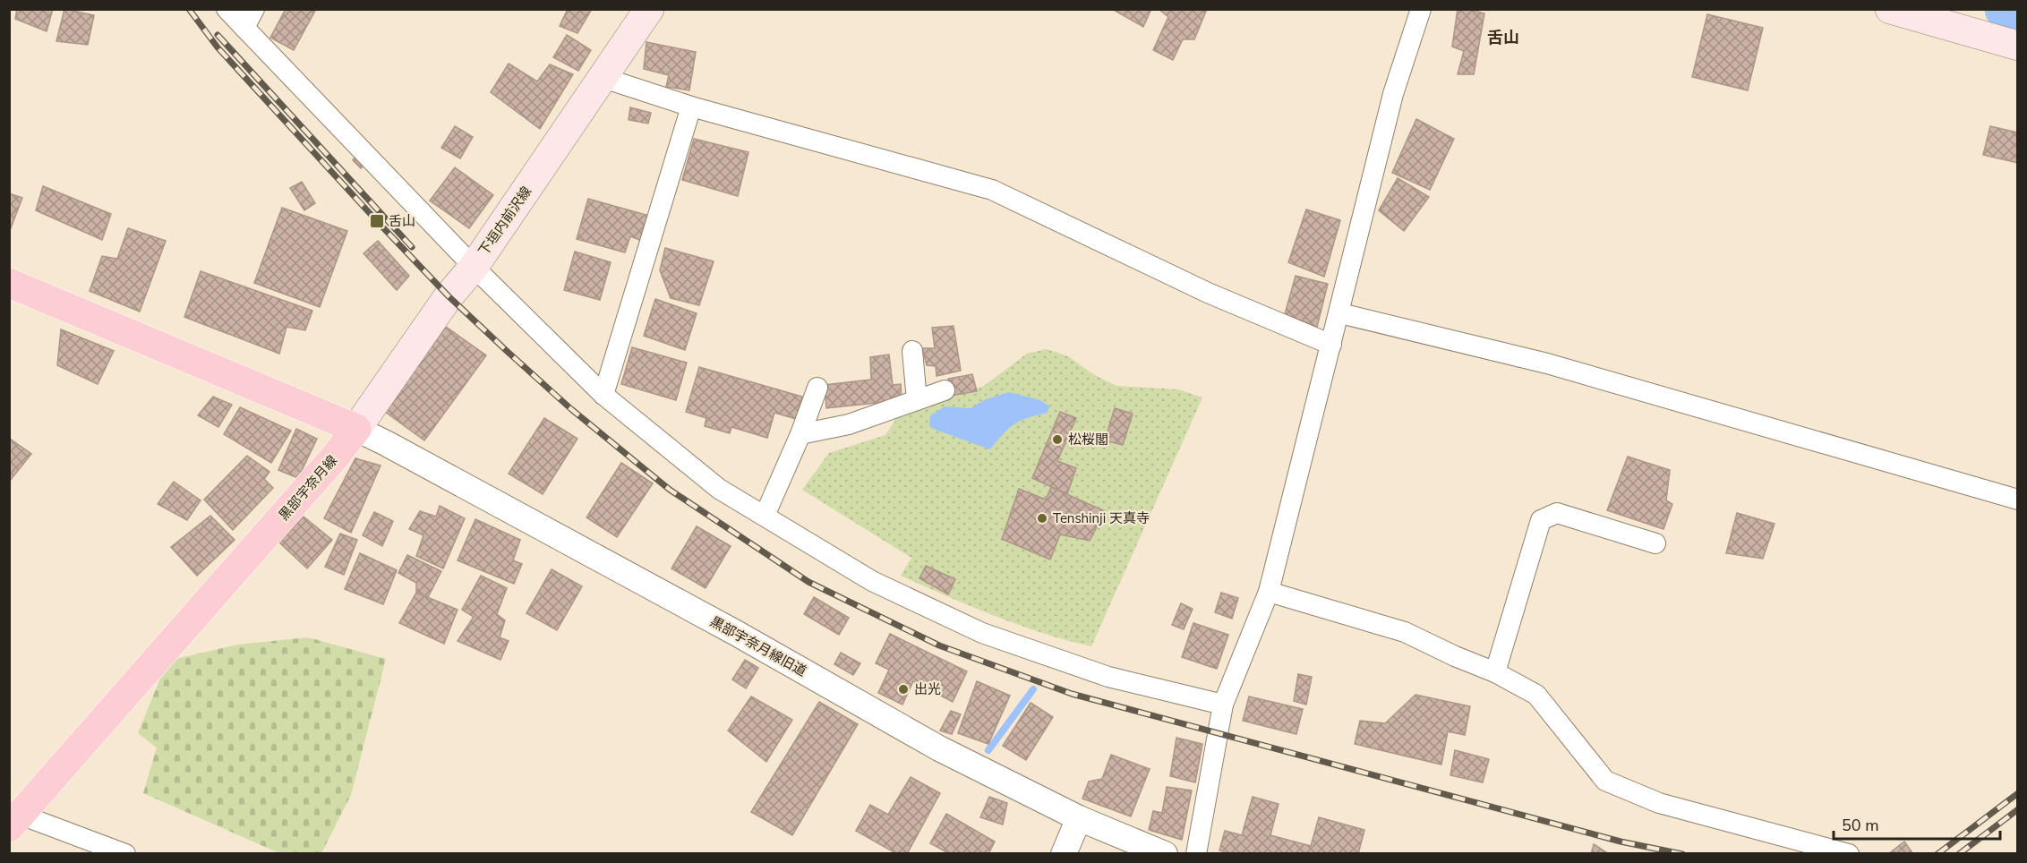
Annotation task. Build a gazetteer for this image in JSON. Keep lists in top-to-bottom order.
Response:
{
  "streets": {
    "main road": ["下垣内前沢線", "黒部宇奈月線"],
    "street": ["黒部宇奈月線旧道"]
  },
  "crossings": [
    ["下垣内前沢線", "黒部宇奈月線"],
    ["下垣内前沢線", "黒部宇奈月線旧道"],
    ["黒部宇奈月線", "黒部宇奈月線旧道"]
  ],
  "districts": ["舌山"],
  "places": {
    "transit": ["舌山"],
    "other": ["松桜閣", "Tenshinji 天真寺", "出光"]
  },
  "scale_bar": "50 m"
}
